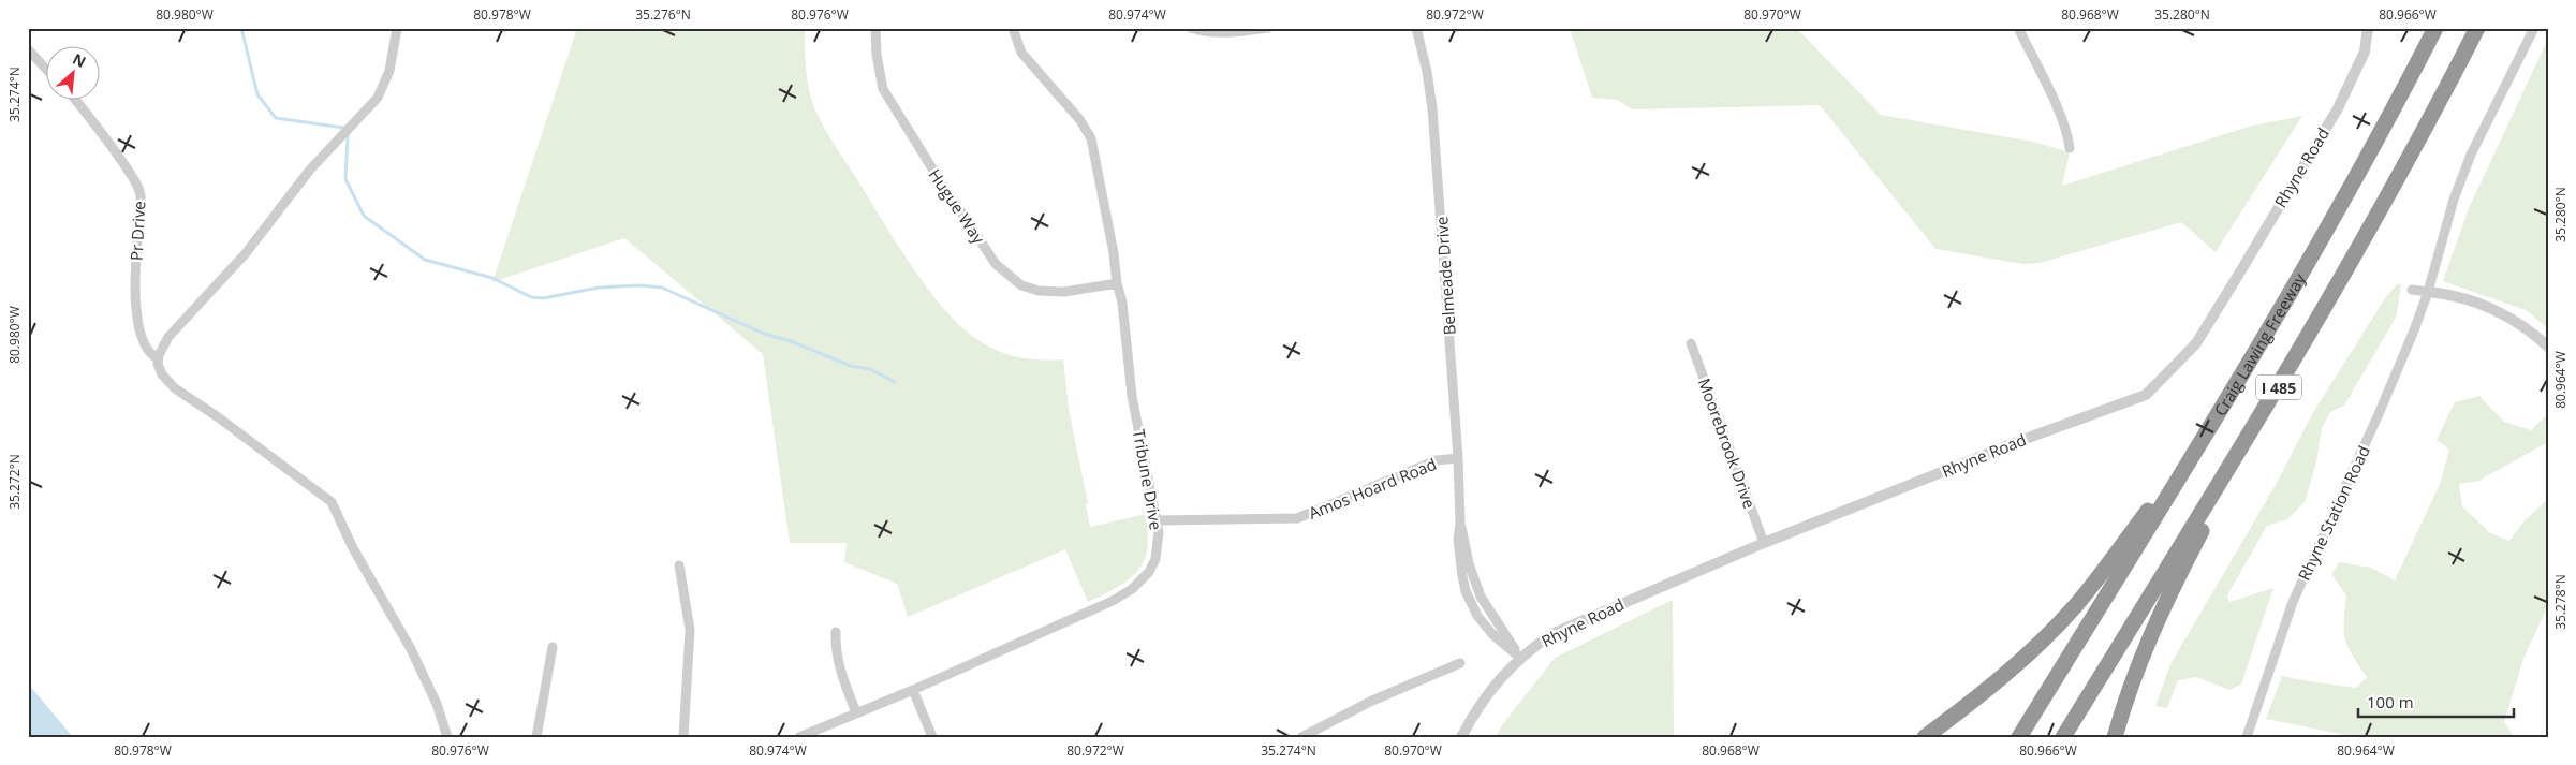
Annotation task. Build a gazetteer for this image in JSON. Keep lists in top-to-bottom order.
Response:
{
  "streets": {
    "highway": ["Craig Lawing Freeway", "I 485"],
    "street": [
      "Rhyne Road",
      "Hugue Way",
      "Pr Drive",
      "Belmeade Drive",
      "Moorebrook Drive",
      "Tribune Drive",
      "Amos Hoard Road",
      "Rhyne Station Road"
    ]
  },
  "crossings": [
    ["Rhyne Road", "Belmeade Drive"],
    ["Rhyne Road", "Moorebrook Drive"],
    ["Hugue Way", "Tribune Drive"],
    ["Belmeade Drive", "Amos Hoard Road"],
    ["Tribune Drive", "Amos Hoard Road"]
  ],
  "scale_bar": "100 m",
  "north": "top right",
  "coordinates": [
    "80.980°W",
    "80.978°W",
    "35.276°N",
    "80.976°W",
    "80.974°W",
    "80.972°W",
    "80.970°W",
    "80.968°W",
    "35.280°N",
    "80.966°W",
    "35.274°N",
    "80.964°W",
    "35.272°N",
    "35.278°N"
  ]
}
